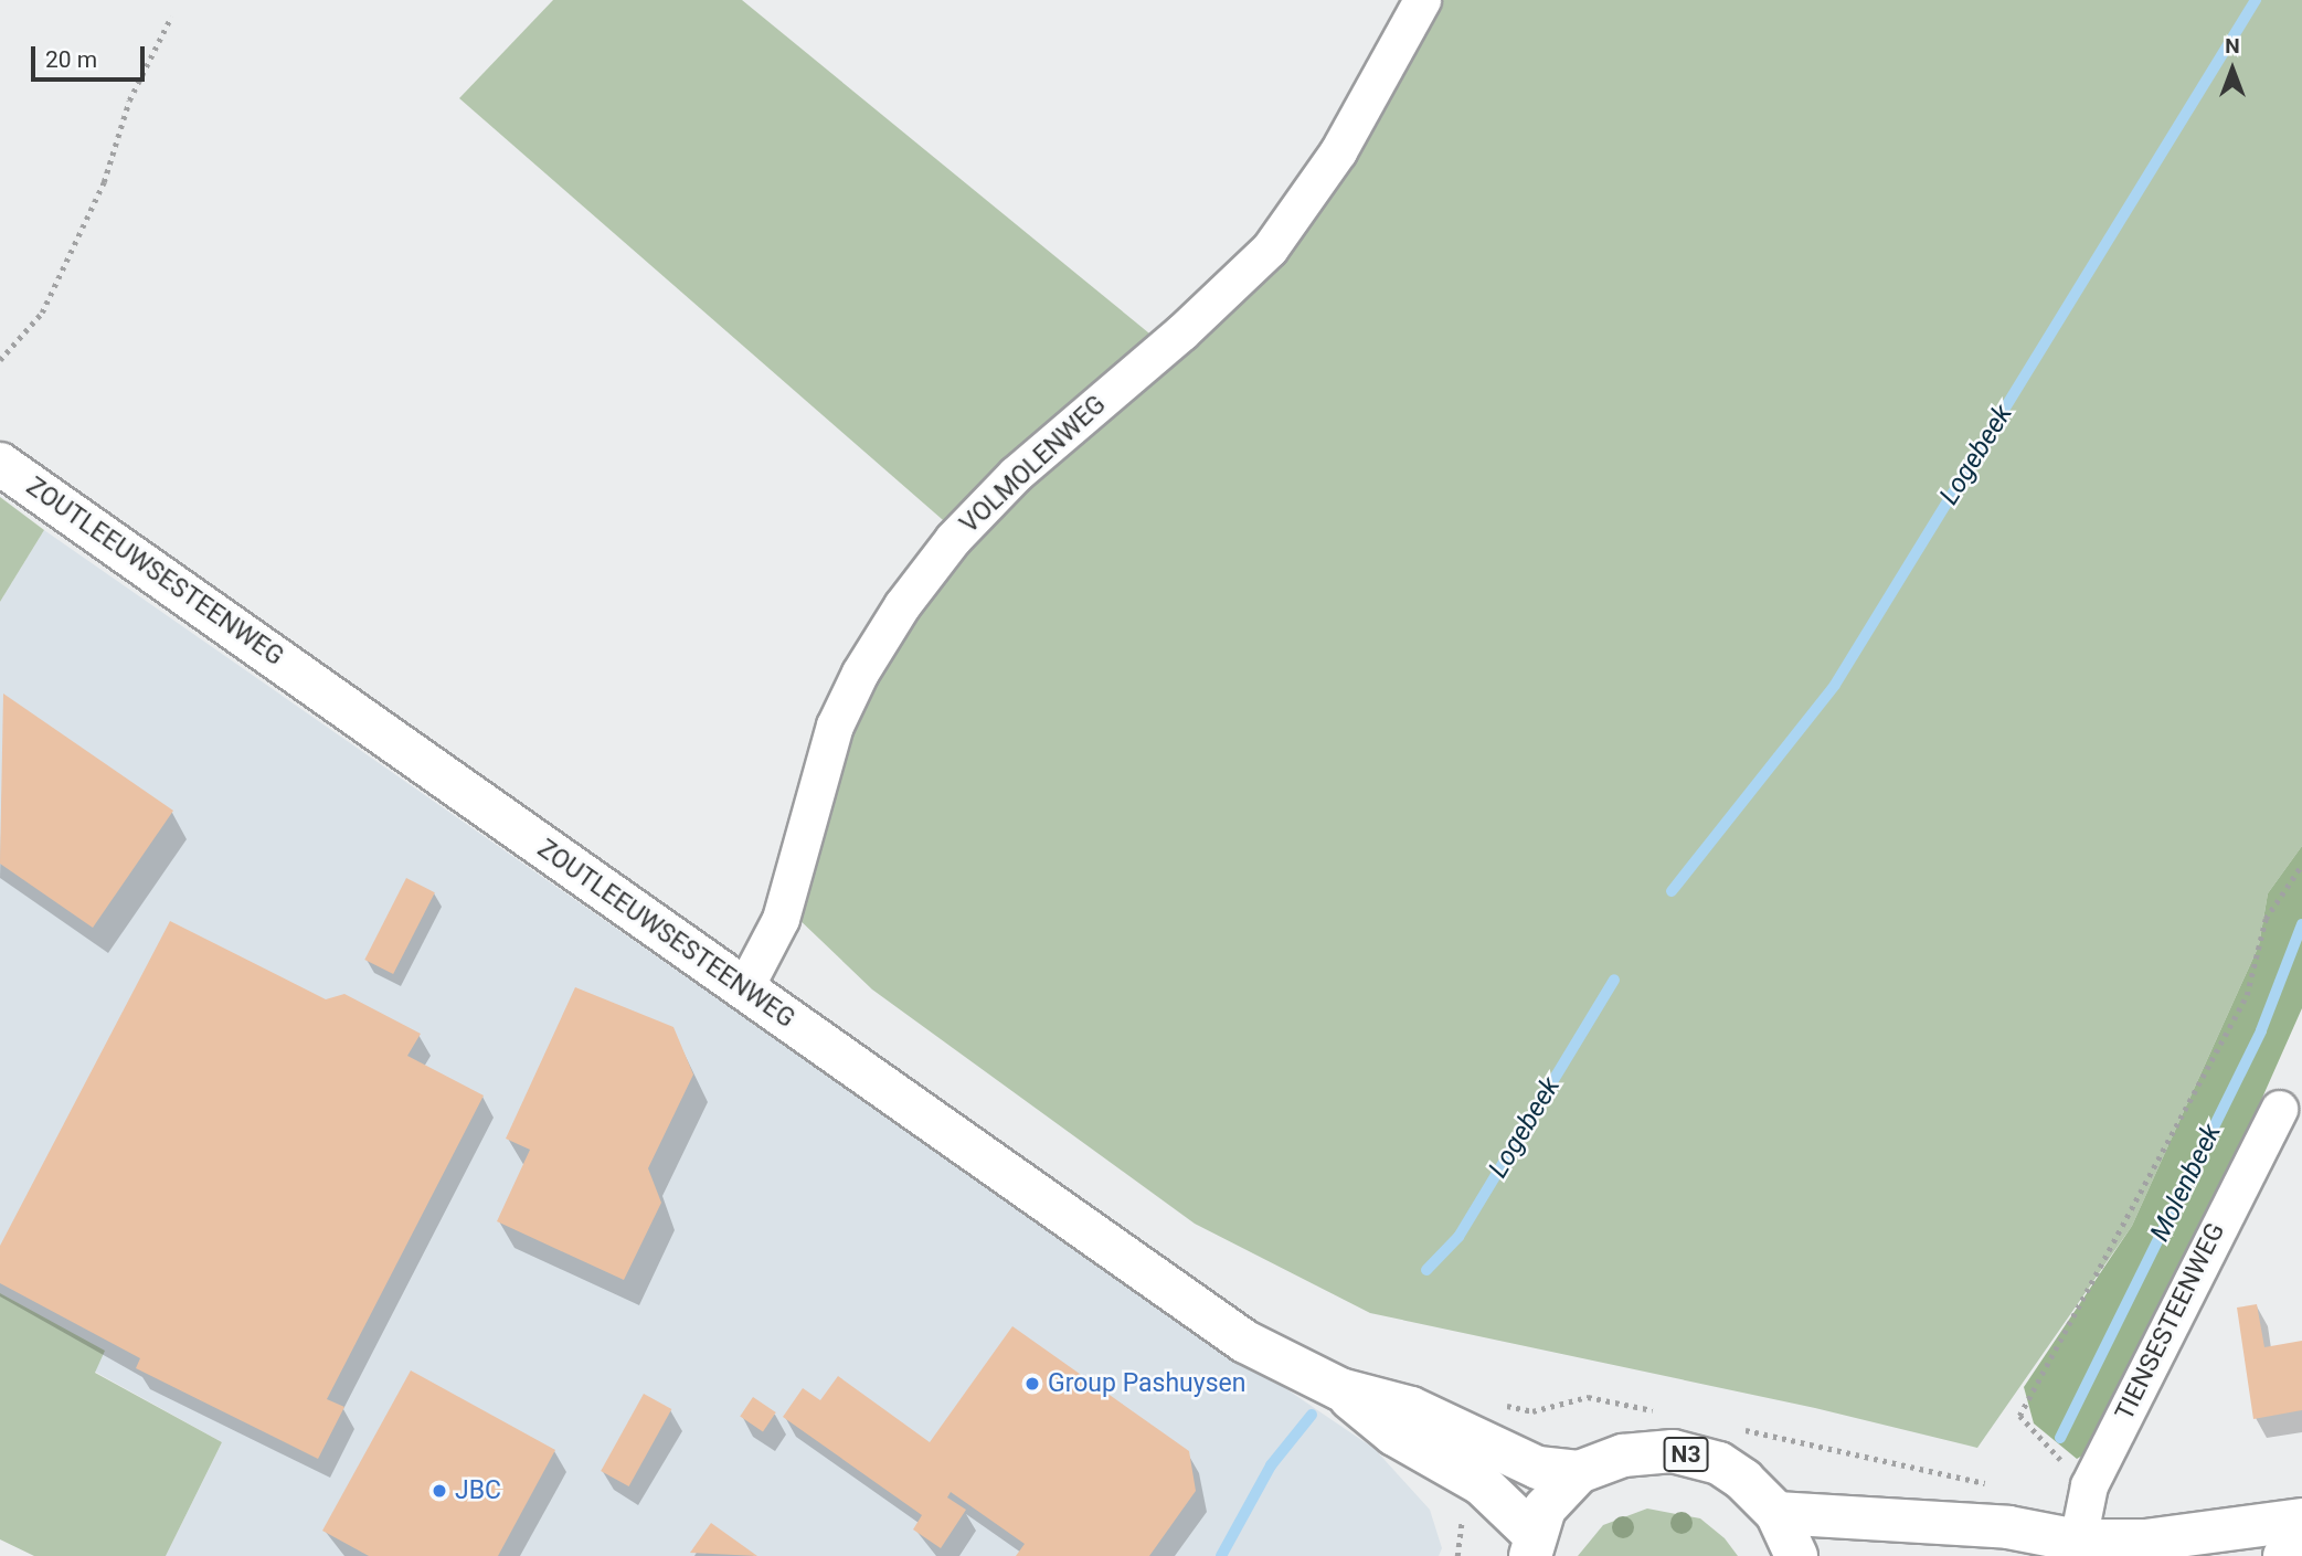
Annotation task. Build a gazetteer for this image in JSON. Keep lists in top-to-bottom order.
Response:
{
  "streets": {
    "street": [
      "VOLMOLENWEG",
      "ZOUTLEEUWSESTEENWEG",
      "TIENSESTEENWEG",
      "N3"
    ]
  },
  "crossings": [
    ["VOLMOLENWEG", "ZOUTLEEUWSESTEENWEG"],
    ["ZOUTLEEUWSESTEENWEG", "N3"]
  ],
  "water": ["Logebeek", "Molenbeek"],
  "places": ["Group Pashuysen", "JBC"],
  "scale_bar": "20 m",
  "north": "top"
}
